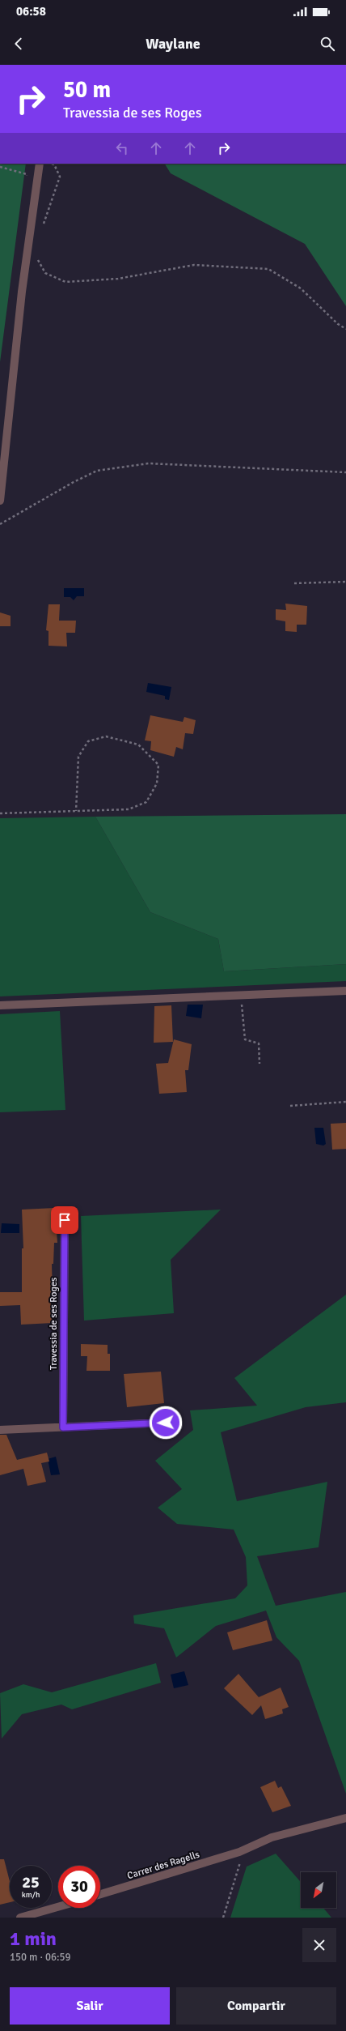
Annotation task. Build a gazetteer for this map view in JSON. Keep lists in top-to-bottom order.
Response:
{
  "streets": {
    "street": ["Travessia de ses Roges", "Carrer des Ragells"]
  },
  "north": "bottom left",
  "page": {
    "status": "06:58",
    "header": "Waylane",
    "turn": ["50 m", "Travessia de ses Roges"],
    "speed": "25 km/h",
    "limit": "30",
    "heading": ["1 min", "150 m · 06:59"],
    "buttons": ["Salir", "Compartir"]
  }
}
